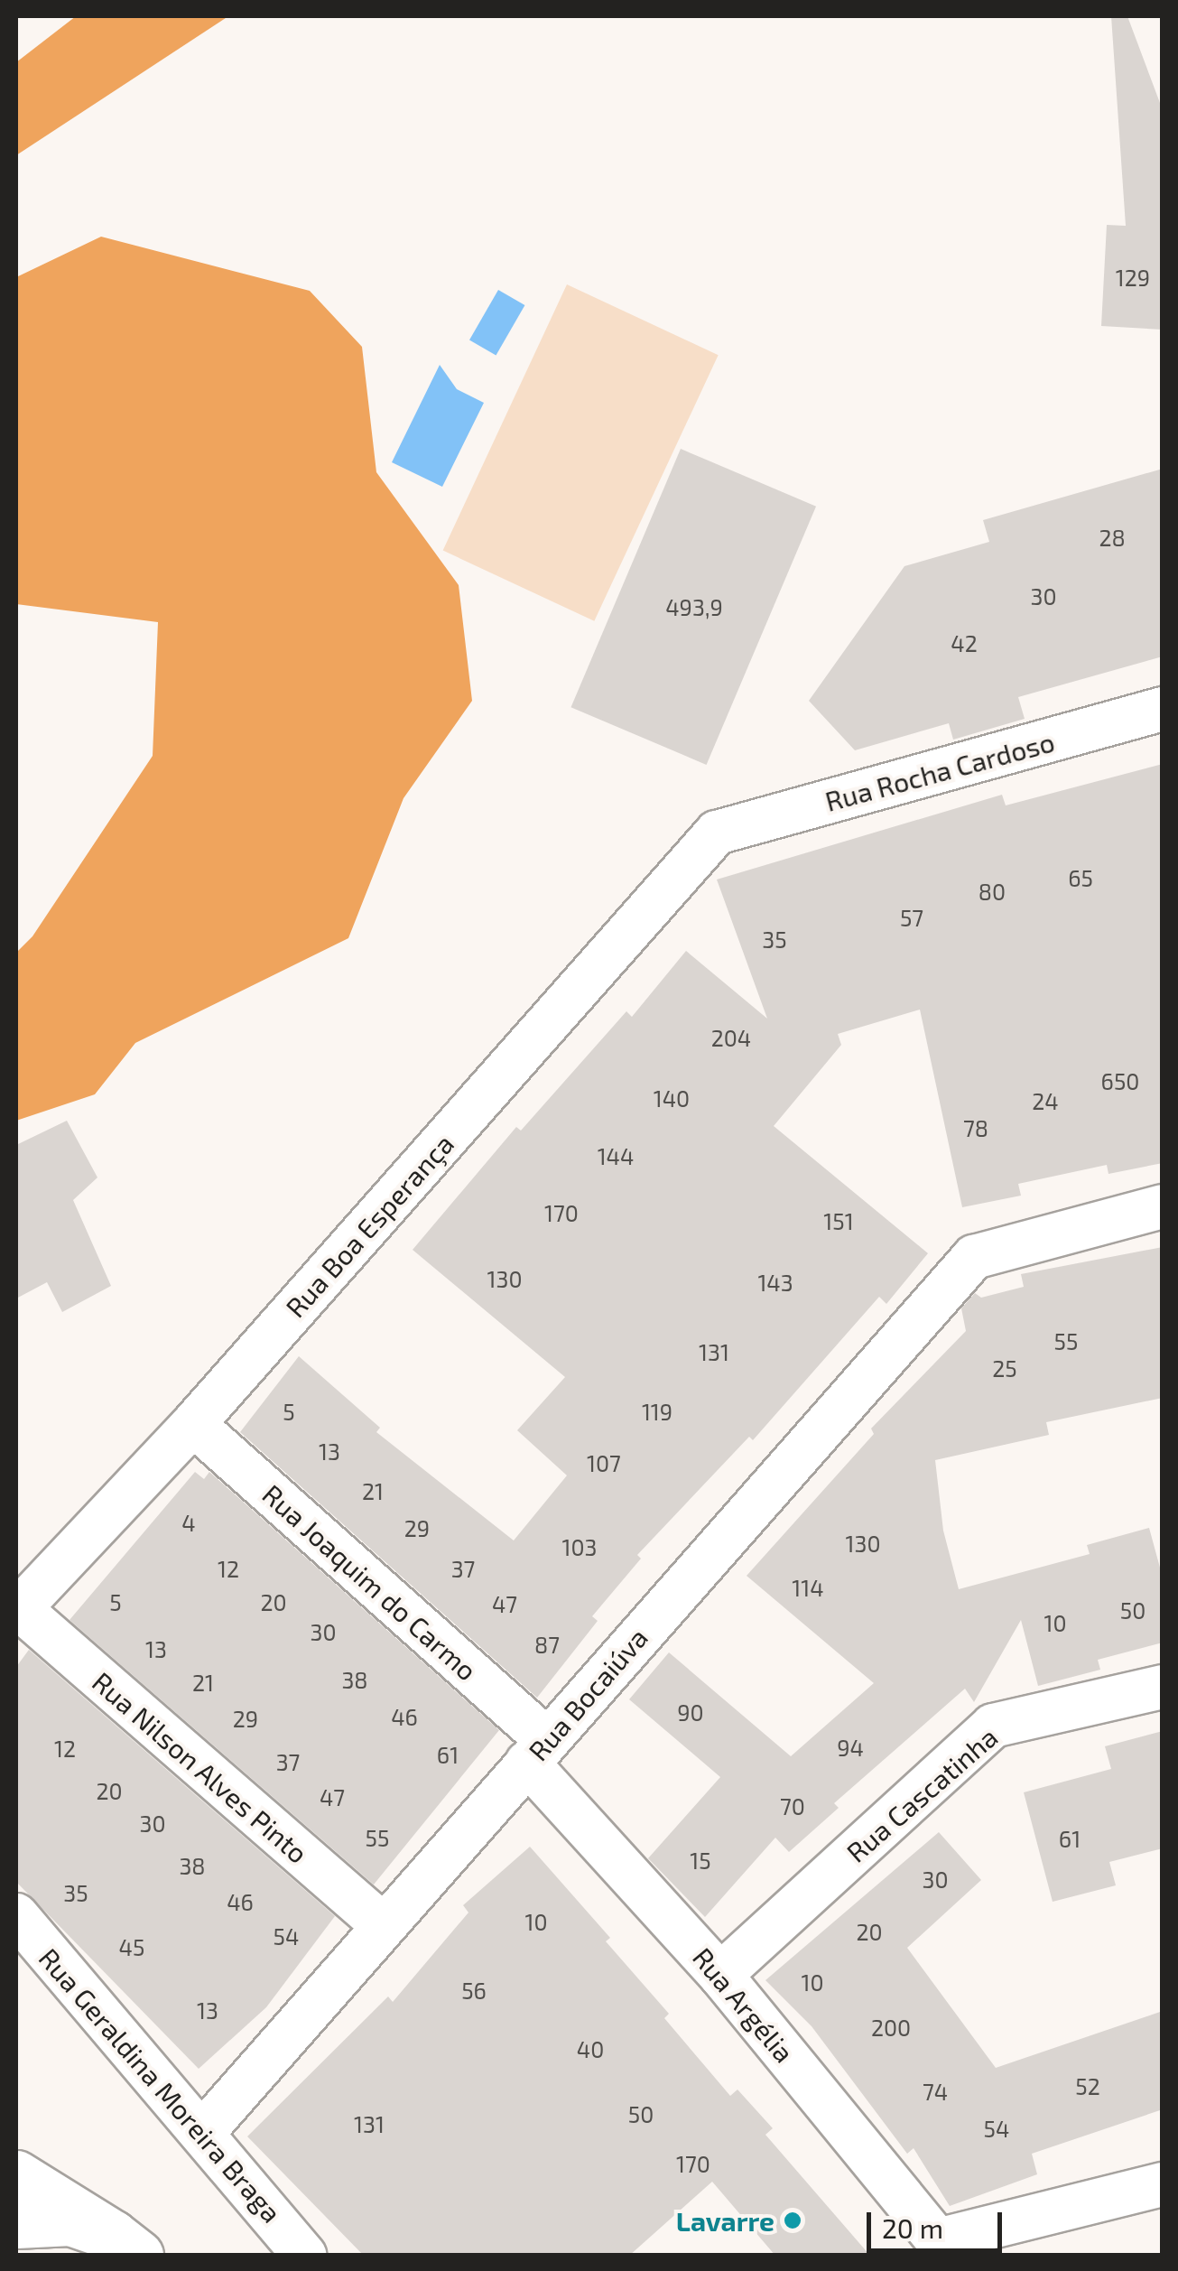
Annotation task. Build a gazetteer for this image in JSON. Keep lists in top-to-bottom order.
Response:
{
  "streets": {
    "street": [
      "Rua Rocha Cardoso",
      "Rua Boa Esperança",
      "Rua Joaquim do Carmo",
      "Rua Bocaiúva",
      "Rua Nilson Alves Pinto",
      "Rua Cascatinha",
      "Rua Argélia",
      "Rua Geraldina Moreira Braga"
    ]
  },
  "crossings": [
    ["Rua Rocha Cardoso", "Rua Boa Esperança"],
    ["Rua Boa Esperança", "Rua Joaquim do Carmo"],
    ["Rua Boa Esperança", "Rua Nilson Alves Pinto"],
    ["Rua Joaquim do Carmo", "Rua Bocaiúva"],
    ["Rua Joaquim do Carmo", "Rua Argélia"],
    ["Rua Bocaiúva", "Rua Nilson Alves Pinto"],
    ["Rua Bocaiúva", "Rua Argélia"],
    ["Rua Bocaiúva", "Rua Geraldina Moreira Braga"],
    ["Rua Cascatinha", "Rua Argélia"]
  ],
  "places": ["Lavarre"],
  "house_numbers": [
    "129",
    "28",
    "30",
    "493,9",
    "42",
    "65",
    "80",
    "57",
    "35",
    "204",
    "650",
    "140",
    "24",
    "78",
    "144",
    "170",
    "151",
    "130",
    "143",
    "55",
    "131",
    "25",
    "5",
    "119",
    "13",
    "107",
    "21",
    "4",
    "29",
    "130",
    "103",
    "12",
    "37",
    "114",
    "5",
    "20",
    "47",
    "50",
    "10",
    "30",
    "87",
    "13",
    "38",
    "21",
    "90",
    "46",
    "29",
    "94",
    "12",
    "61",
    "37",
    "20",
    "47",
    "70",
    "30",
    "55",
    "61",
    "15",
    "38",
    "30",
    "35",
    "46",
    "10",
    "20",
    "54",
    "45",
    "10",
    "56",
    "13",
    "200",
    "40",
    "52",
    "74",
    "50",
    "131",
    "54",
    "170"
  ],
  "scale_bar": "20 m"
}
